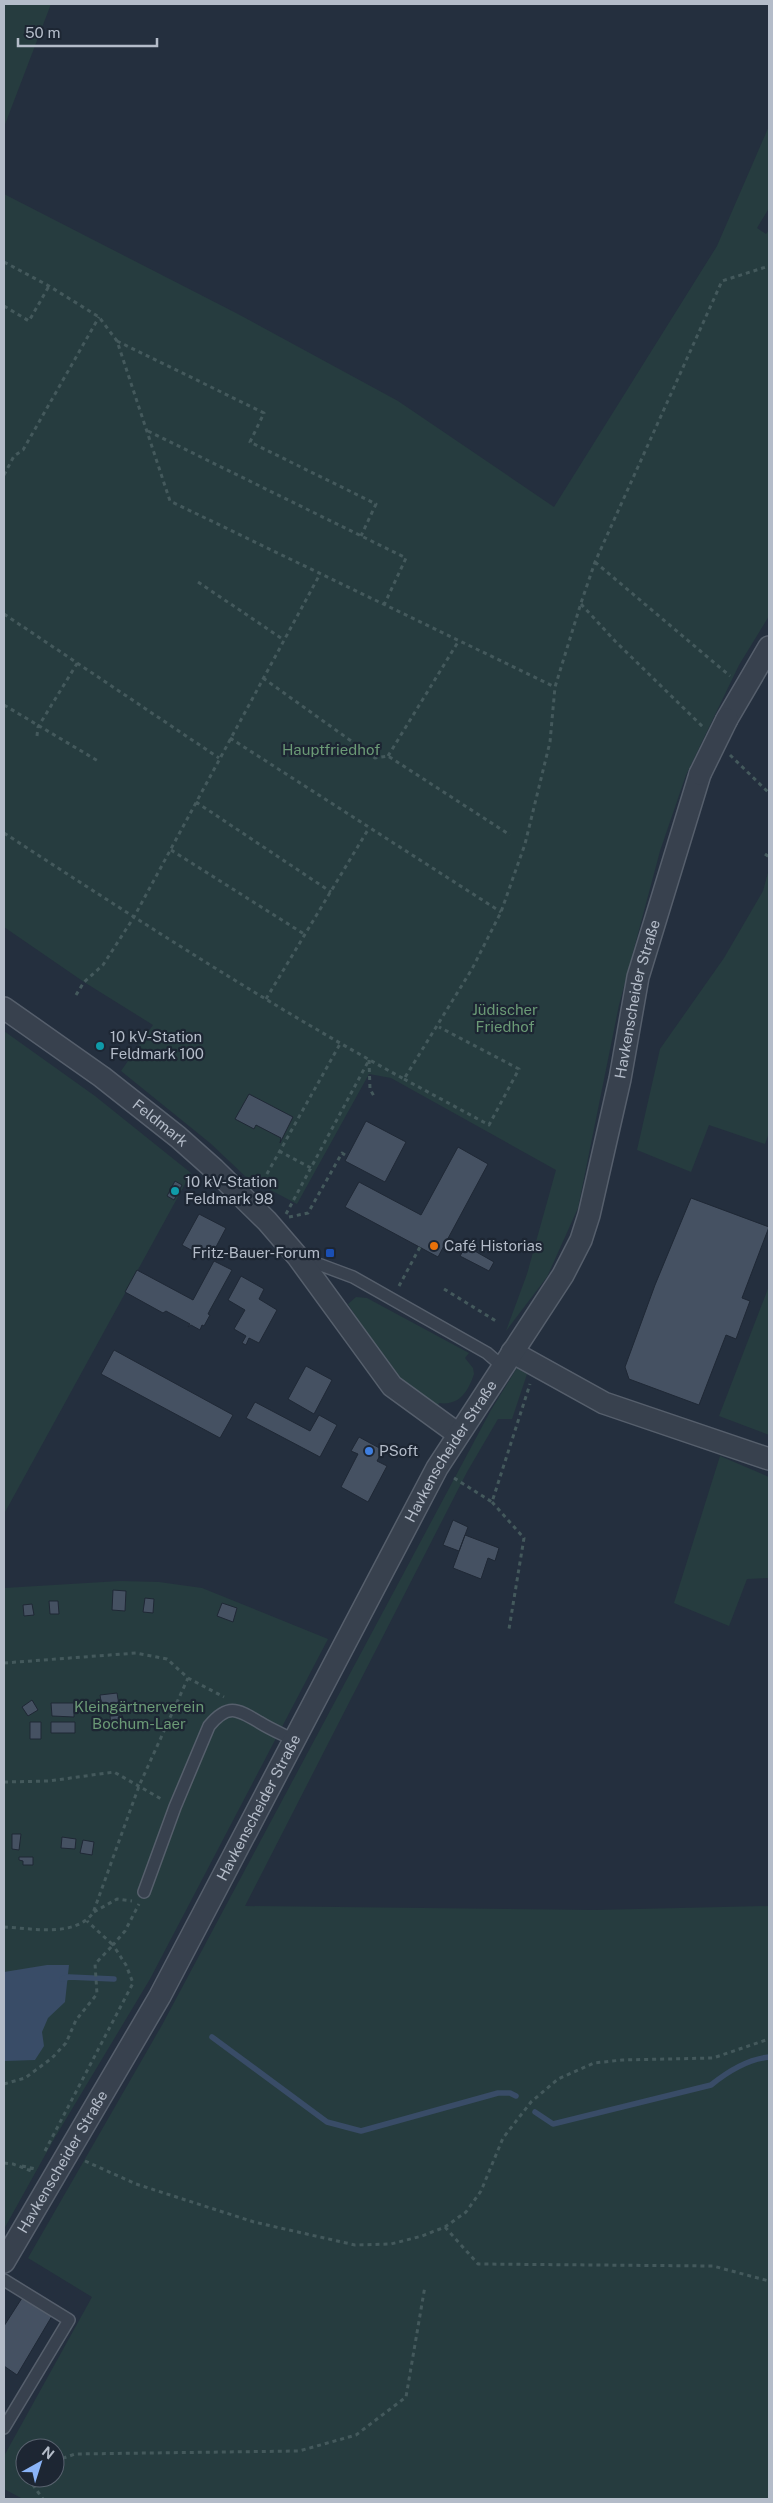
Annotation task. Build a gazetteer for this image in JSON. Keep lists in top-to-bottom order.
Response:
{
  "streets": {
    "street": ["Havkenscheider Straße", "Feldmark"]
  },
  "crossings": [
    ["Havkenscheider Straße", "Feldmark"]
  ],
  "parks": ["Hauptfriedhof", "Jüdischer Friedhof", "Kleingärtnerverein Bochum-Laer"],
  "places": {
    "other": [
      "10 kV-Station Feldmark 100",
      "10 kV-Station Feldmark 98",
      "Café Historias",
      "PSoft"
    ],
    "transit": ["Fritz-Bauer-Forum"]
  },
  "scale_bar": "50 m",
  "north": "top right"
}
